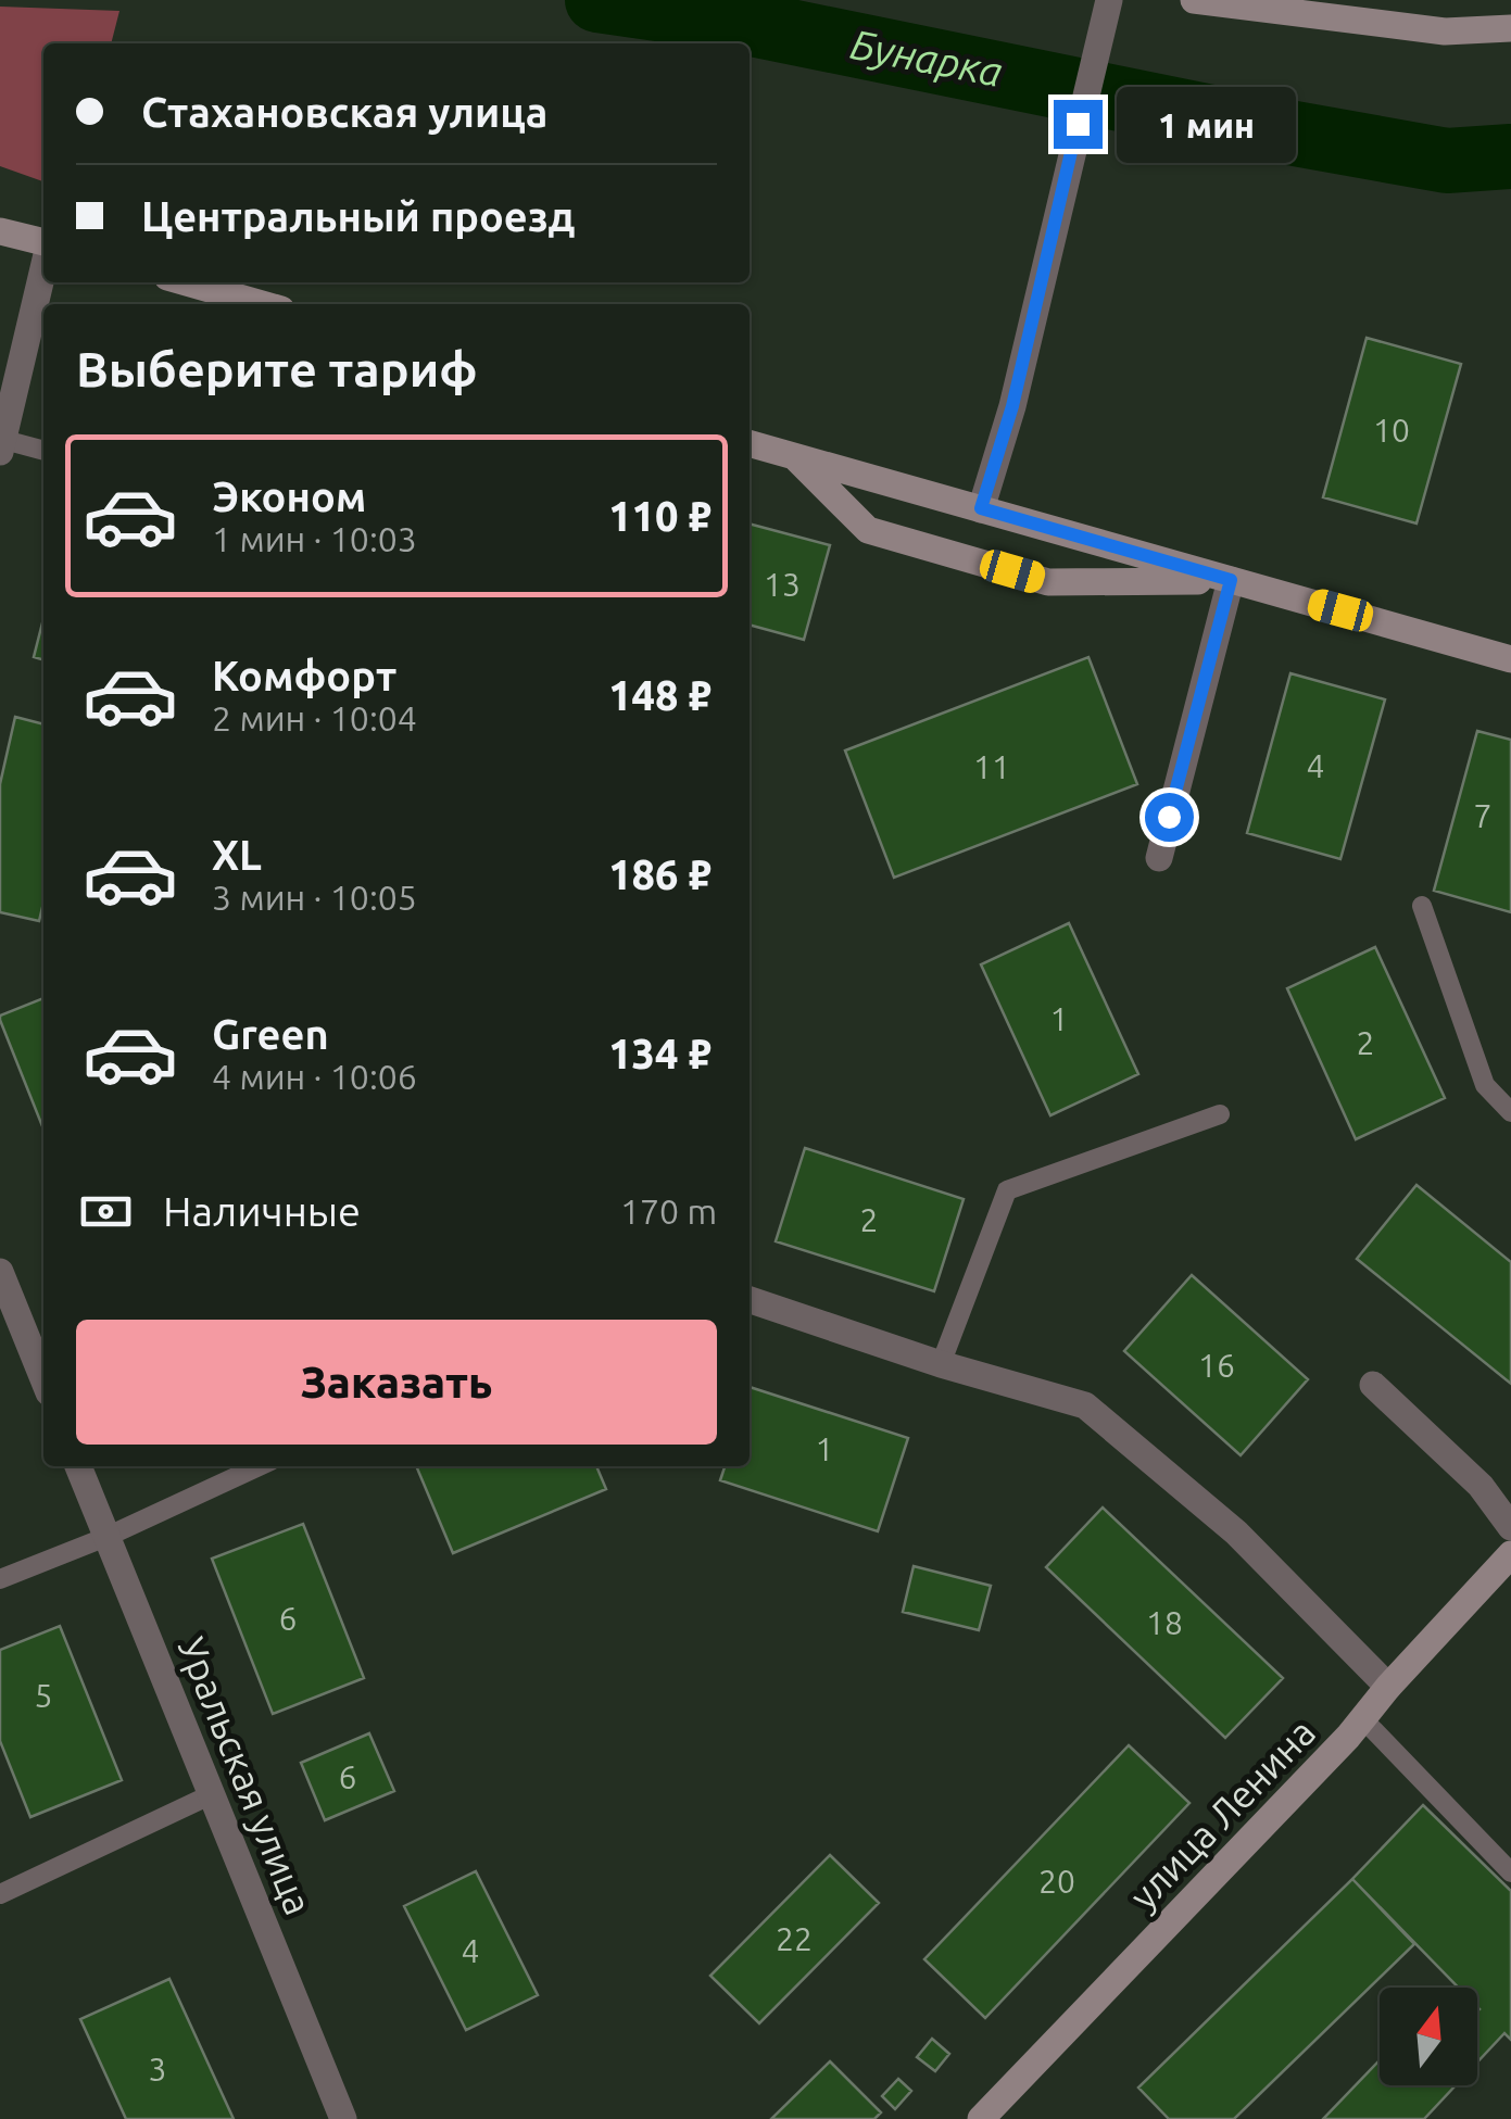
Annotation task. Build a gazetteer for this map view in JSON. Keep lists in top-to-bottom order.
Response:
{
  "streets": {
    "main road": ["улица Ленина"],
    "street": ["Уральская улица"]
  },
  "water": ["Бунарка"],
  "house_numbers": [
    "10",
    "13",
    "4",
    "11",
    "7",
    "1",
    "2",
    "2",
    "16",
    "1",
    "6",
    "18",
    "5",
    "6",
    "20",
    "22",
    "4",
    "3"
  ],
  "north": "top",
  "page": {
    "banner": ["Стахановская улица", "Центральный проезд"],
    "bubble": "1 мин",
    "heading": "Выберите тариф",
    "list": [
      {
        "name": "Эконом",
        "note": "1 мин · 10:03",
        "value": "110 ₽"
      },
      {
        "name": "Комфорт",
        "note": "2 мин · 10:04",
        "value": "148 ₽"
      },
      {
        "name": "XL",
        "note": "3 мин · 10:05",
        "value": "186 ₽"
      },
      {
        "name": "Green",
        "note": "4 мин · 10:06",
        "value": "134 ₽"
      }
    ],
    "pay": ["Наличные", "170 m"],
    "buttons": "Заказать"
  }
}
